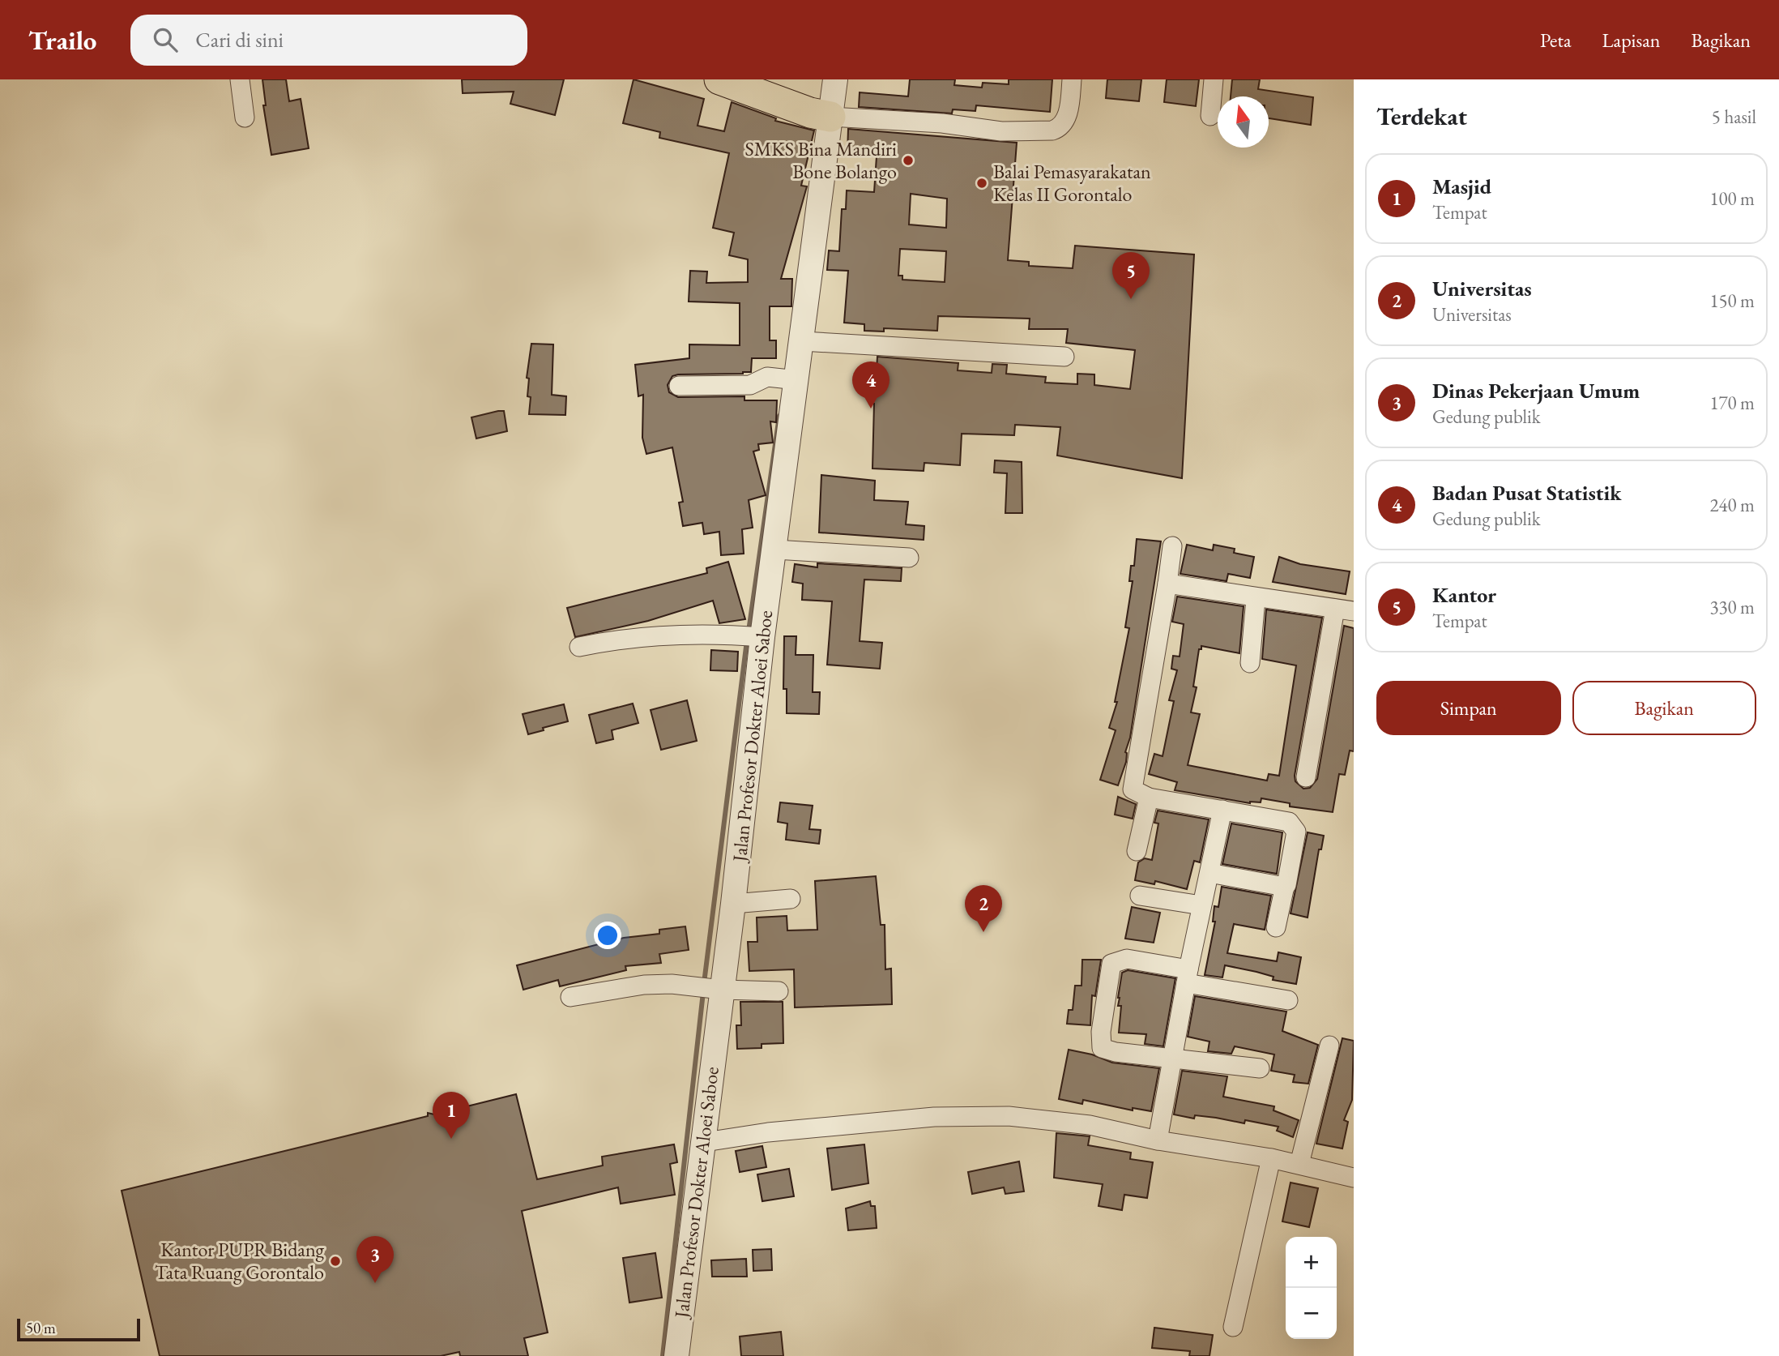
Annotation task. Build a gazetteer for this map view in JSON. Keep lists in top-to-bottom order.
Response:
{
  "streets": {
    "street": ["Jalan Profesor Dokter Aloei Saboe"]
  },
  "places": ["SMKS Bina Mandiri Bone Bolango", "Balai Pemasyarakatan Kelas II Gorontalo", "Kantor PUPR Bidang Tata Ruang Gorontalo"],
  "scale_bar": "50 m",
  "north": "top",
  "page": {
    "header": "Trailo",
    "search": "Cari di sini",
    "nav": ["Peta", "Lapisan", "Bagikan"],
    "heading": ["Terdekat", "5 hasil"],
    "list": [
      {
        "mark": "1",
        "name": "Masjid",
        "note": "Tempat",
        "value": "100 m"
      },
      {
        "mark": "2",
        "name": "Universitas",
        "note": "Universitas",
        "value": "150 m"
      },
      {
        "mark": "3",
        "name": "Dinas Pekerjaan Umum",
        "note": "Gedung publik",
        "value": "170 m"
      },
      {
        "mark": "4",
        "name": "Badan Pusat Statistik",
        "note": "Gedung publik",
        "value": "240 m"
      },
      {
        "mark": "5",
        "name": "Kantor",
        "note": "Tempat",
        "value": "330 m"
      }
    ],
    "pins": [
      "5",
      "4",
      "2",
      "1",
      "3"
    ],
    "buttons": ["Simpan", "Bagikan"],
    "map_buttons": ["+", "−"],
    "scale": "50 m"
  }
}
